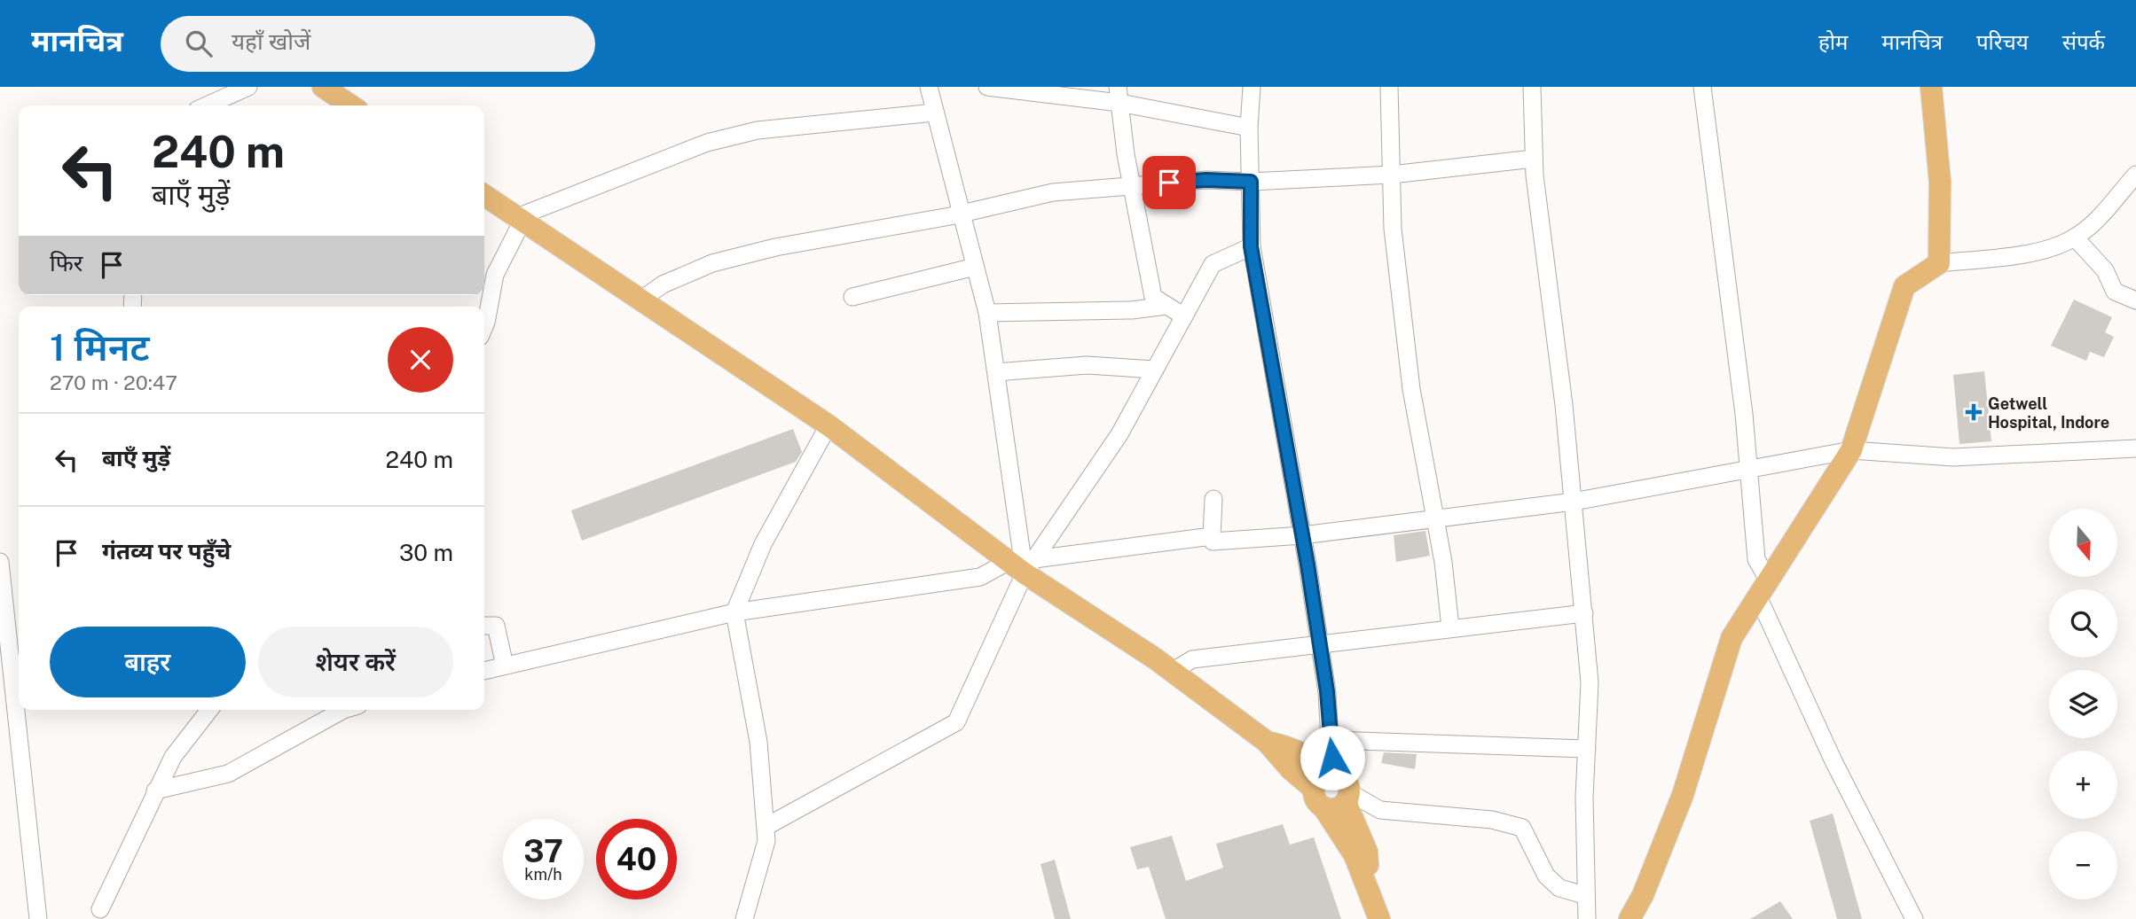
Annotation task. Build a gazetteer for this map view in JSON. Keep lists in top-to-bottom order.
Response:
{
  "places": {
    "health": ["Getwell Hospital, Indore"]
  },
  "north": "bottom",
  "page": {
    "header": "मानचित्र",
    "search": "यहाँ खोजें",
    "nav": [
      "होम",
      "मानचित्र",
      "परिचय",
      "संपर्क"
    ],
    "turn": ["240 m", "बाएँ मुड़ें"],
    "then": "फिर",
    "heading": ["1 मिनट", "270 m · 20:47"],
    "list": [
      {
        "name": "बाएँ मुड़ें",
        "value": "240 m"
      },
      {
        "name": "गंतव्य पर पहुँचे",
        "value": "30 m"
      }
    ],
    "map_buttons": ["+", "−"],
    "buttons": ["बाहर", "शेयर करें"],
    "speed": "37 km/h",
    "limit": "40"
  }
}
